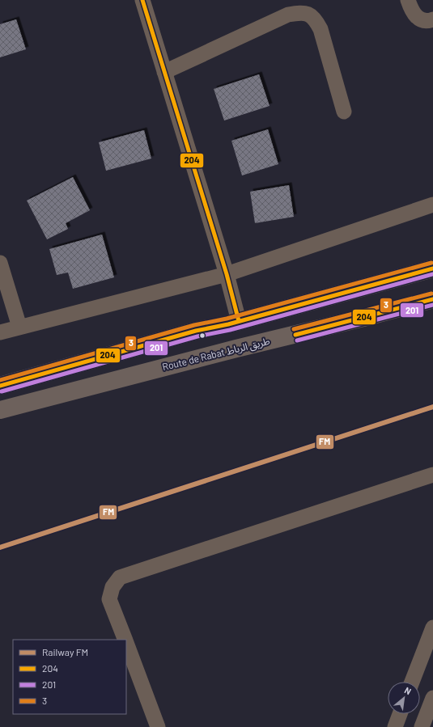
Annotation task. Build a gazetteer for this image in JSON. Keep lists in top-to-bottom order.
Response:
{
  "streets": {
    "main road": ["Route de Rabat طريق الرباط"]
  },
  "lines": [
    "transit line 204",
    "transit line 3",
    "transit line 201",
    "rail line FM"
  ],
  "legend": [
    "Railway FM",
    "204",
    "201",
    "3"
  ],
  "north": "top right"
}
